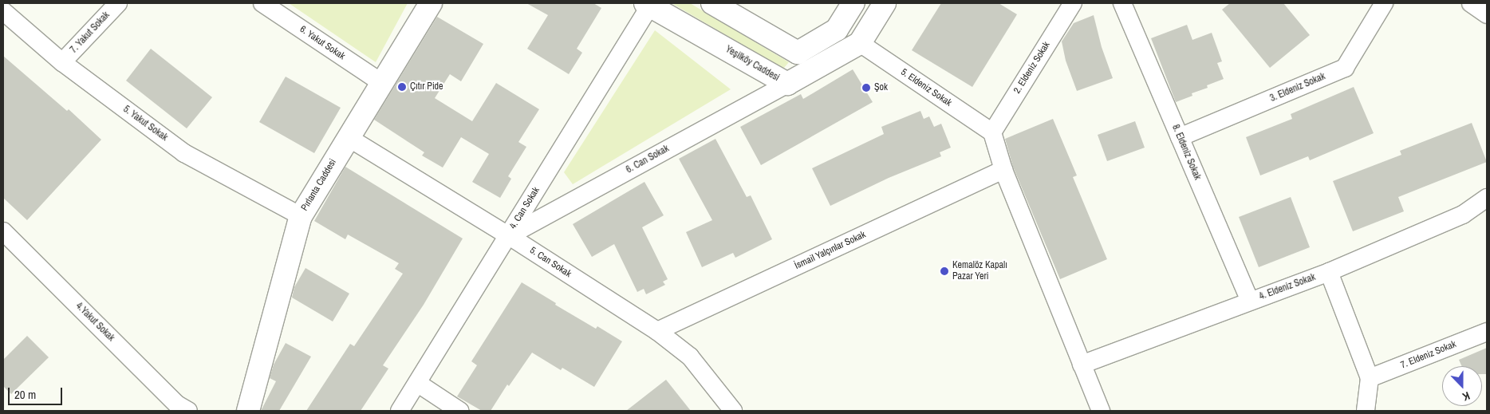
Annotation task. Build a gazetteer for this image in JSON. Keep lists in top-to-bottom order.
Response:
{
  "streets": {
    "street": [
      "7. Yakut Sokak",
      "6. Yakut Sokak",
      "Yeşilköy Caddesi",
      "2. Eldeniz Sokak",
      "5. Eldeniz Sokak",
      "3. Eldeniz Sokak",
      "5. Yakut Sokak",
      "8. Eldeniz Sokak",
      "6. Can Sokak",
      "Pırlanta Caddesi",
      "4. Can Sokak",
      "İsmail Yalçınlar Sokak",
      "5. Can Sokak",
      "4. Eldeniz Sokak",
      "4.Yakut Sokak",
      "7. Eldeniz Sokak"
    ]
  },
  "crossings": [
    ["7. Yakut Sokak", "5. Yakut Sokak"],
    ["6. Yakut Sokak", "Pırlanta Caddesi"],
    ["Yeşilköy Caddesi", "5. Eldeniz Sokak"],
    ["Yeşilköy Caddesi", "6. Can Sokak"],
    ["Yeşilköy Caddesi", "4. Can Sokak"],
    ["2. Eldeniz Sokak", "5. Eldeniz Sokak"],
    ["3. Eldeniz Sokak", "8. Eldeniz Sokak"],
    ["5. Yakut Sokak", "Pırlanta Caddesi"],
    ["8. Eldeniz Sokak", "4. Eldeniz Sokak"],
    ["6. Can Sokak", "4. Can Sokak"],
    ["6. Can Sokak", "5. Can Sokak"],
    ["Pırlanta Caddesi", "5. Can Sokak"],
    ["4. Can Sokak", "5. Can Sokak"],
    ["İsmail Yalçınlar Sokak", "5. Can Sokak"]
  ],
  "places": ["Çıtır Pide", "Şok", "Kemalöz Kapalı Pazar Yeri"],
  "scale_bar": "20 m",
  "north": "bottom"
}
